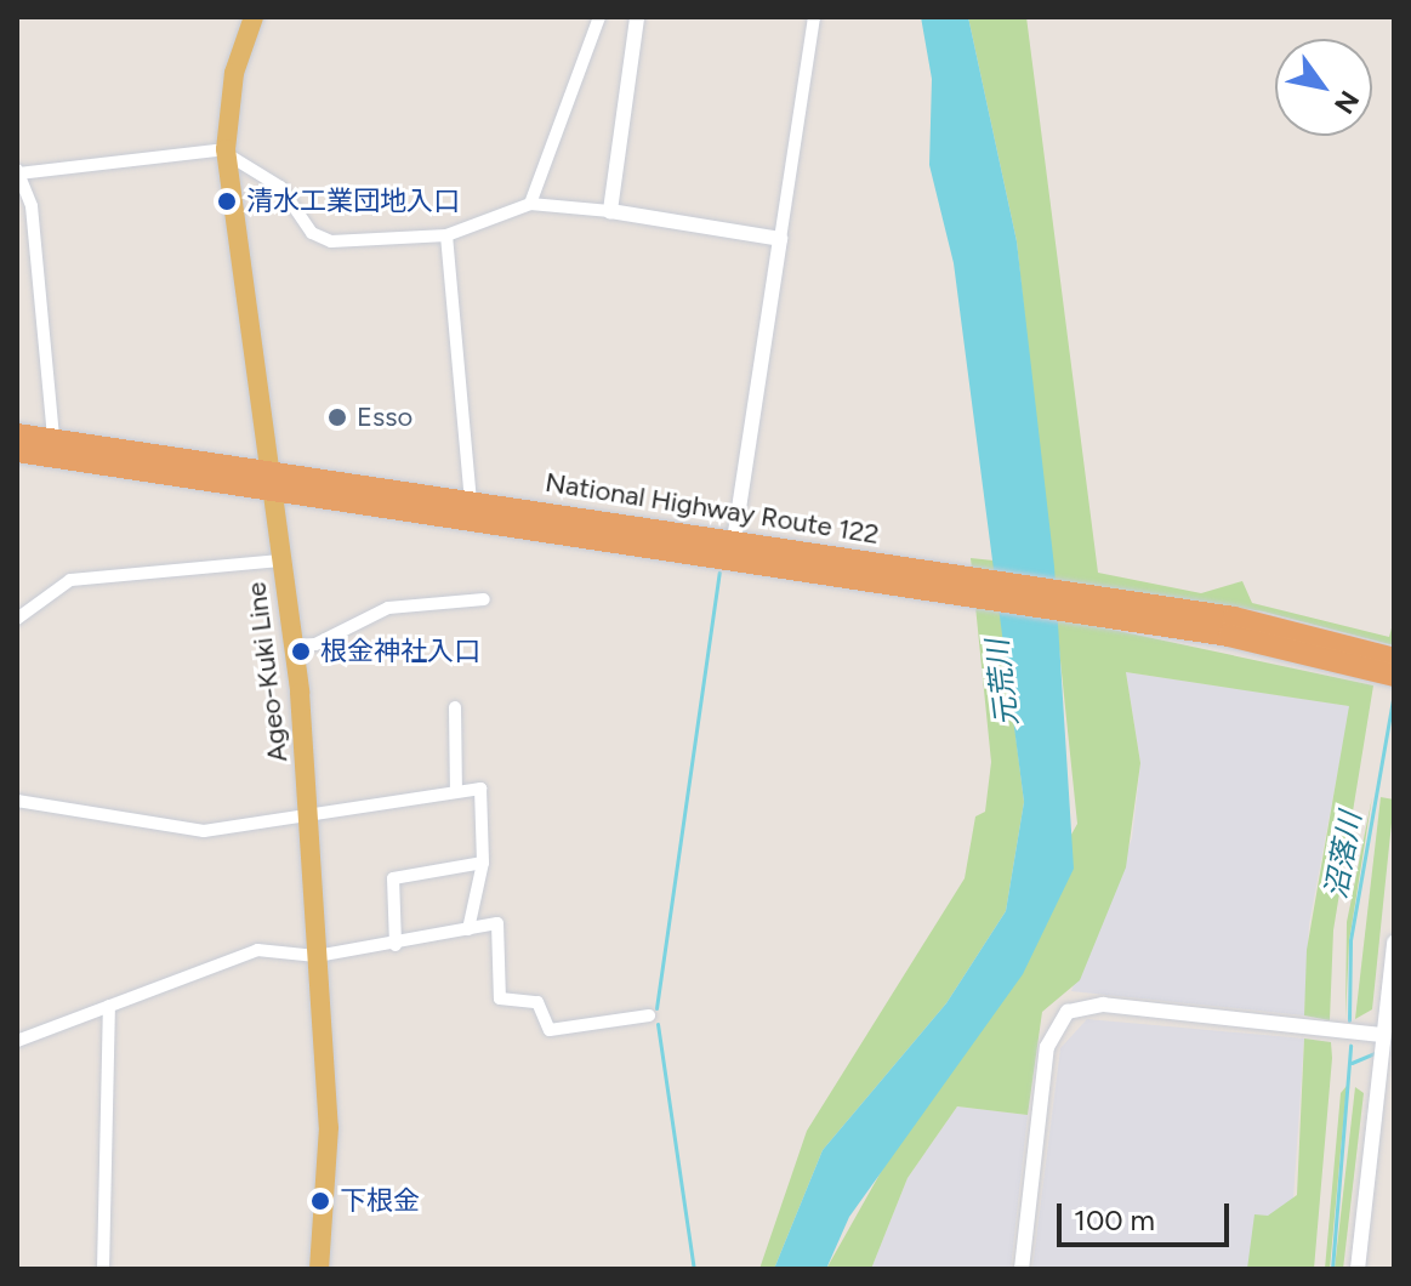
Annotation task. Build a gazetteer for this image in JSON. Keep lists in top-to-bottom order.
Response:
{
  "streets": {
    "highway": ["National Highway Route 122"],
    "main road": ["Ageo-Kuki Line"]
  },
  "crossings": [
    ["National Highway Route 122", "Ageo-Kuki Line"]
  ],
  "water": ["元荒川", "沼落川"],
  "places": [
    "清水工業団地入口",
    "Esso",
    "根金神社入口",
    "下根金"
  ],
  "scale_bar": "100 m",
  "north": "bottom right"
}
